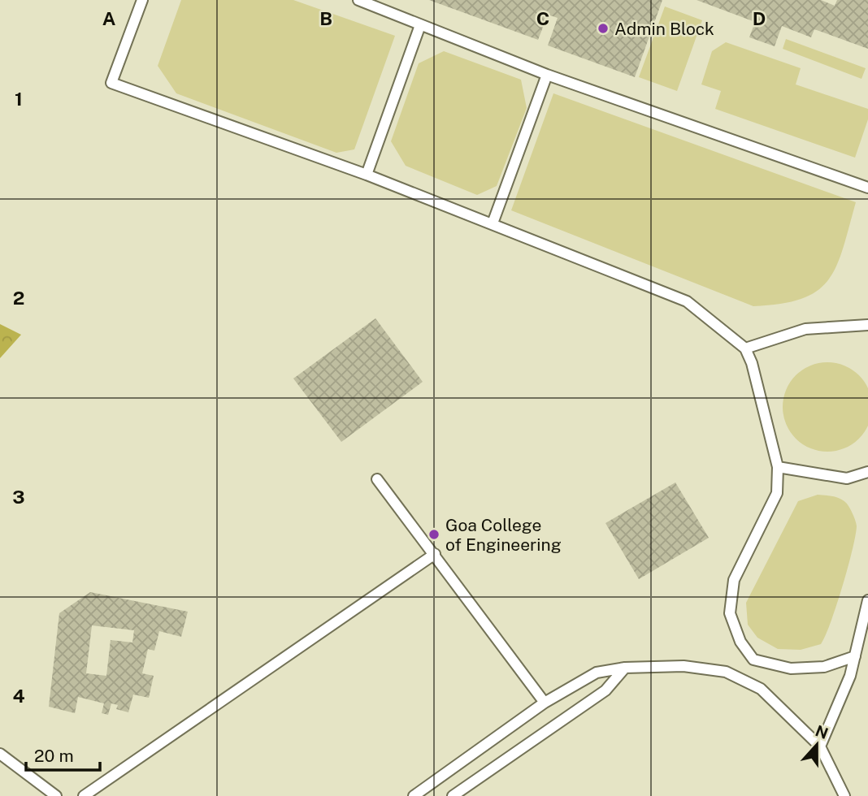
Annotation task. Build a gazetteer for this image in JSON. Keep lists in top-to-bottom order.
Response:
{
  "places": ["Admin Block", "Goa College of Engineering"],
  "scale_bar": "20 m",
  "north": "top",
  "grid": {
    "columns": [
      "A",
      "B",
      "C",
      "D"
    ],
    "rows": [
      "1",
      "2",
      "3",
      "4"
    ]
  }
}
